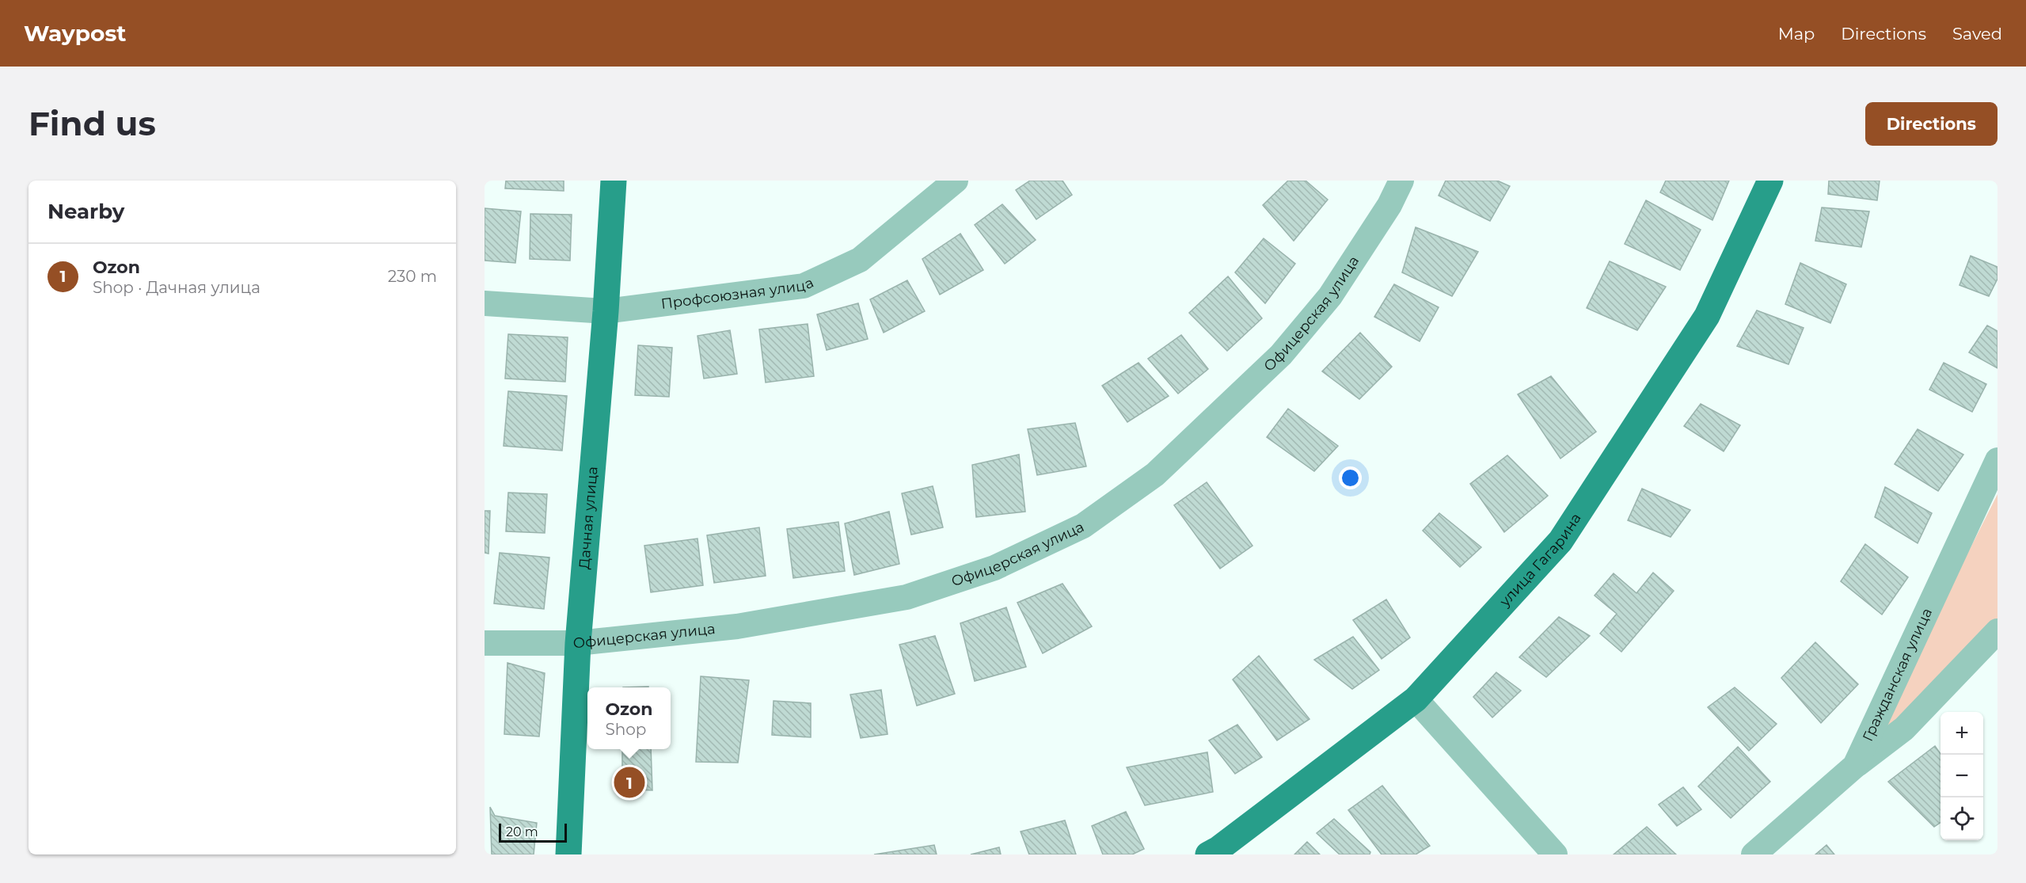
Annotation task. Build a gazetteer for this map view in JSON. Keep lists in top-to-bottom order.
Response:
{
  "streets": {
    "main road": ["Дачная улица", "улица Гагарина"],
    "street": ["Профсоюзная улица", "Офицерская улица", "Гражданская улица"]
  },
  "crossings": [
    ["Профсоюзная улица", "Дачная улица"],
    ["Офицерская улица", "Дачная улица"]
  ],
  "scale_bar": "20 m",
  "page": {
    "header": "Waypost",
    "nav": ["Map", "Directions", "Saved"],
    "buttons": "Directions",
    "title": "Find us",
    "heading": "Nearby",
    "list": [
      {
        "mark": "1",
        "name": "Ozon",
        "note": "Shop · Дачная улица",
        "value": "230 m"
      }
    ],
    "popup": ["Ozon", "Shop"],
    "map_buttons": ["+", "−"],
    "pins": "1",
    "scale": "20 m"
  }
}
